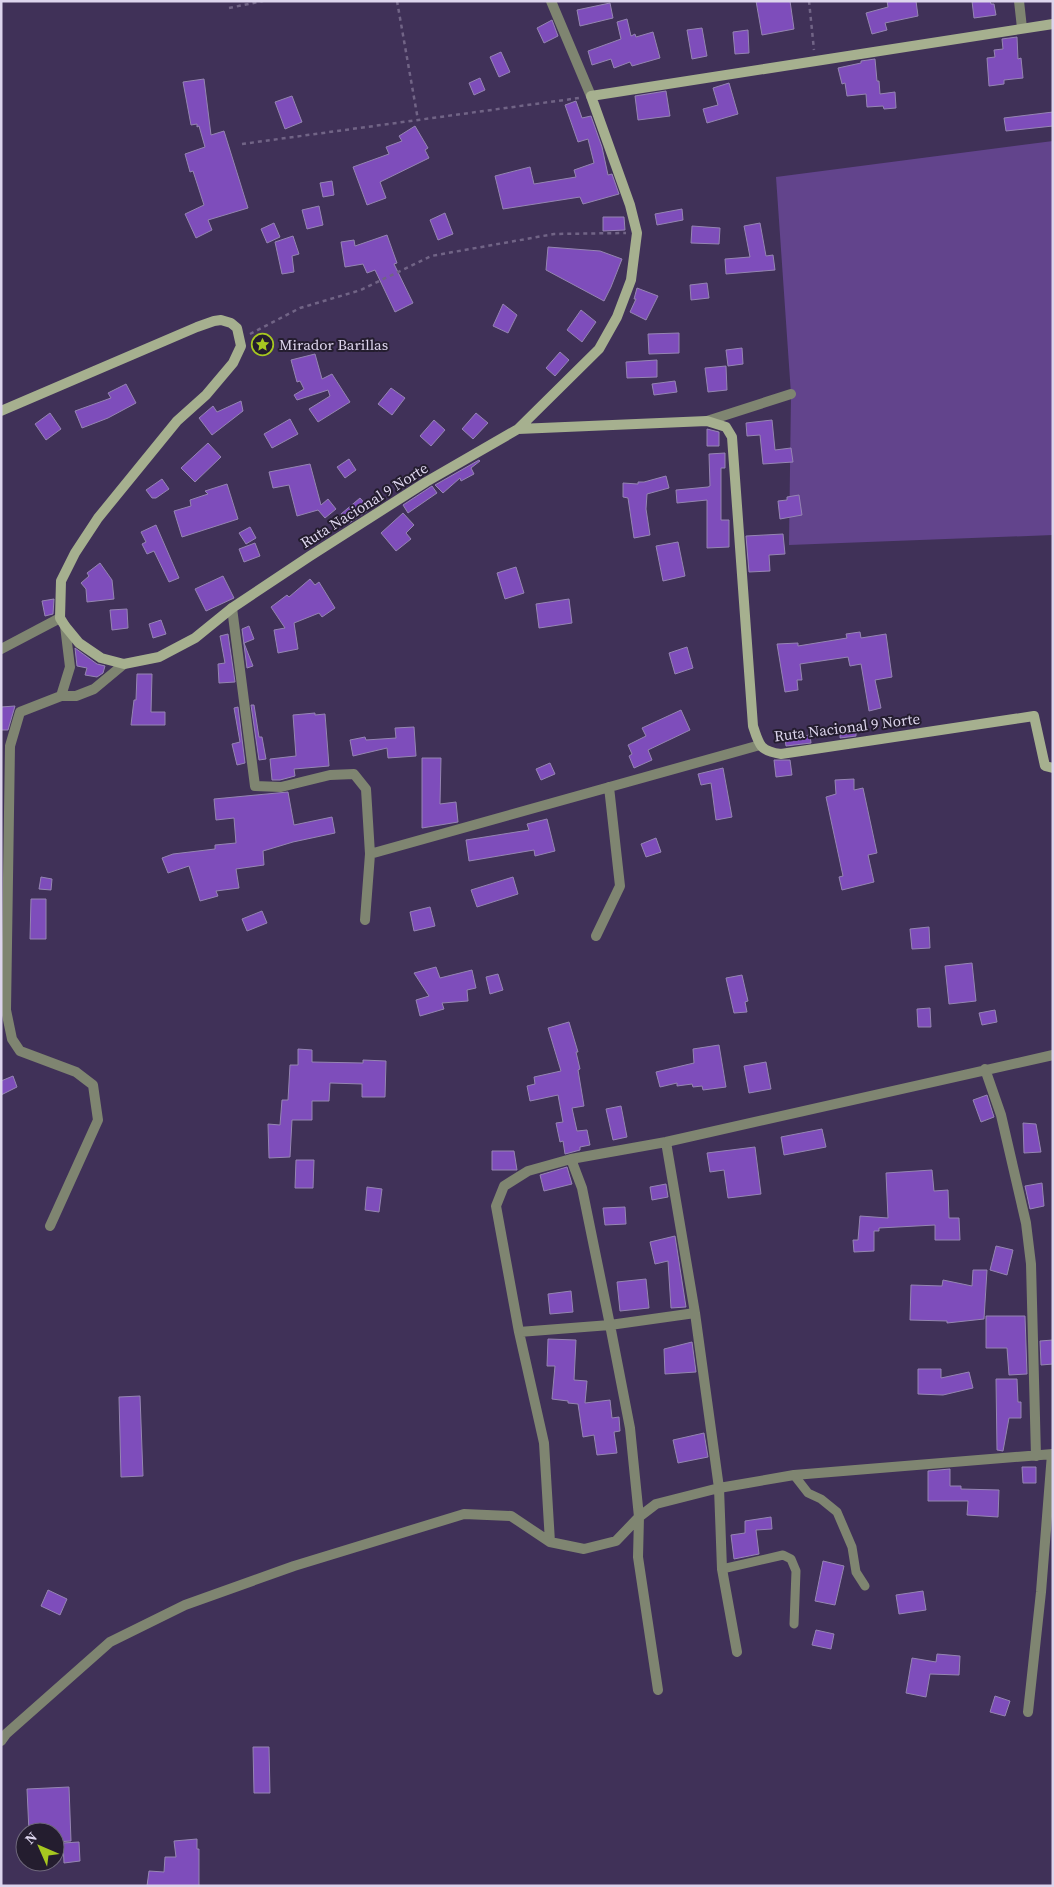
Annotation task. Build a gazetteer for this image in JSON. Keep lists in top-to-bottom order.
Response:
{
  "streets": {
    "street": ["Ruta Nacional 9 Norte"]
  },
  "places": {
    "place": ["Mirador Barillas"]
  },
  "north": "top left"
}
